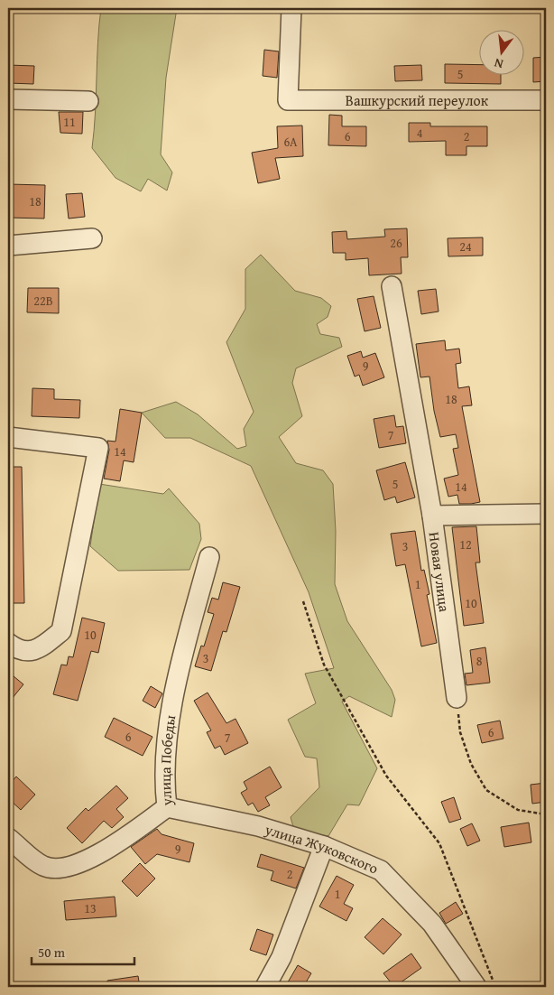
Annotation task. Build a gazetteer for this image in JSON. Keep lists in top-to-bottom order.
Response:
{
  "streets": {
    "street": [
      "Вашкурский переулок",
      "Новая улица",
      "улица Победы",
      "улица Жуковского"
    ]
  },
  "crossings": [
    ["улица Победы", "улица Жуковского"]
  ],
  "house_numbers": [
    "5",
    "11",
    "4",
    "6",
    "2",
    "6А",
    "18",
    "26",
    "24",
    "22В",
    "9",
    "18",
    "7",
    "14",
    "5",
    "14",
    "12",
    "3",
    "1",
    "10",
    "10",
    "3",
    "8",
    "6",
    "6",
    "7",
    "9",
    "2",
    "1",
    "13"
  ],
  "scale_bar": "50 m",
  "north": "bottom"
}
